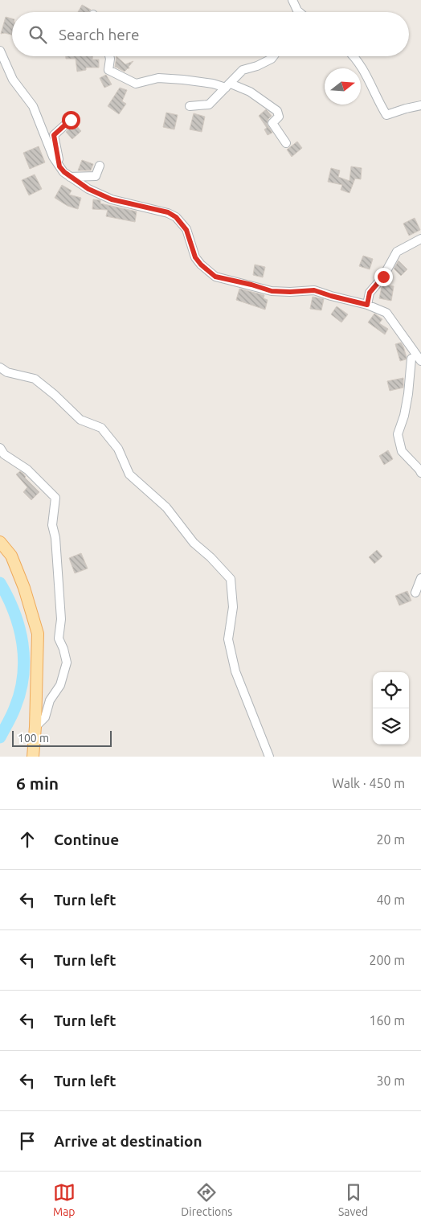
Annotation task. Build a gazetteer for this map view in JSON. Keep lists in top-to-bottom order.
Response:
{
  "scale_bar": "100 m",
  "north": "right",
  "page": {
    "search": "Search here",
    "scale": "100 m",
    "heading": ["6 min", "Walk · 450 m"],
    "list": [
      ["Continue", "20 m"],
      ["Turn left", "40 m"],
      ["Turn left", "200 m"],
      ["Turn left", "160 m"],
      ["Turn left", "30 m"],
      "Arrive at destination"
    ],
    "nav": ["Map", "Directions", "Saved"]
  }
}
